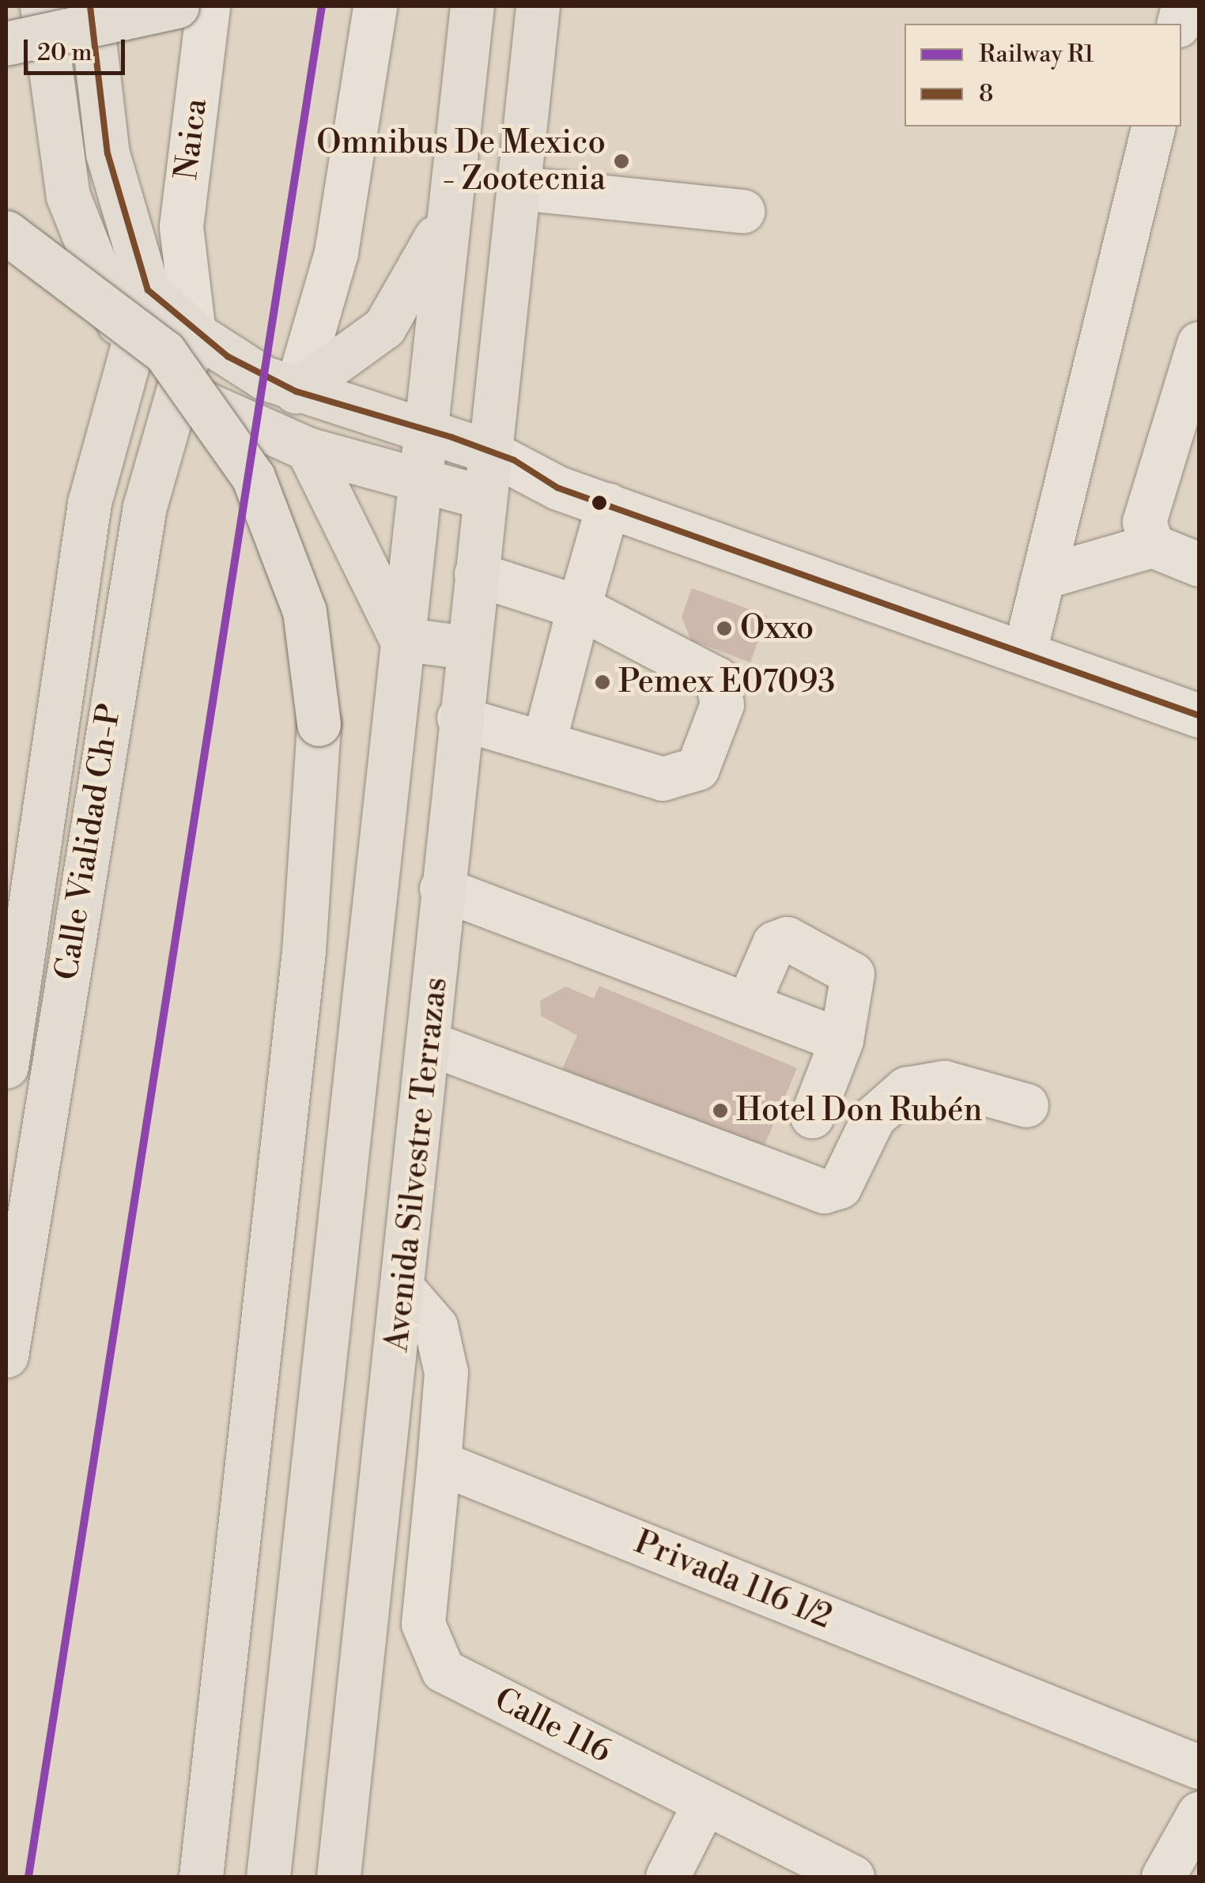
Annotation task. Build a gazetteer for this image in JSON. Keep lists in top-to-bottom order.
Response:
{
  "streets": {
    "main road": ["Calle Vialidad Ch-P", "Avenida Silvestre Terrazas"],
    "street": ["Naica", "Privada 116 1/2", "Calle 116"]
  },
  "crossings": [
    ["Naica", "Calle Vialidad Ch-P"],
    ["Privada 116 1/2", "Calle 116"]
  ],
  "places": [
    "Omnibus De Mexico - Zootecnia",
    "Oxxo",
    "Pemex E07093",
    "Hotel Don Rubén"
  ],
  "lines": ["rail line R1", "transit line 8"],
  "legend": ["Railway R1", "8"],
  "scale_bar": "20 m"
}
